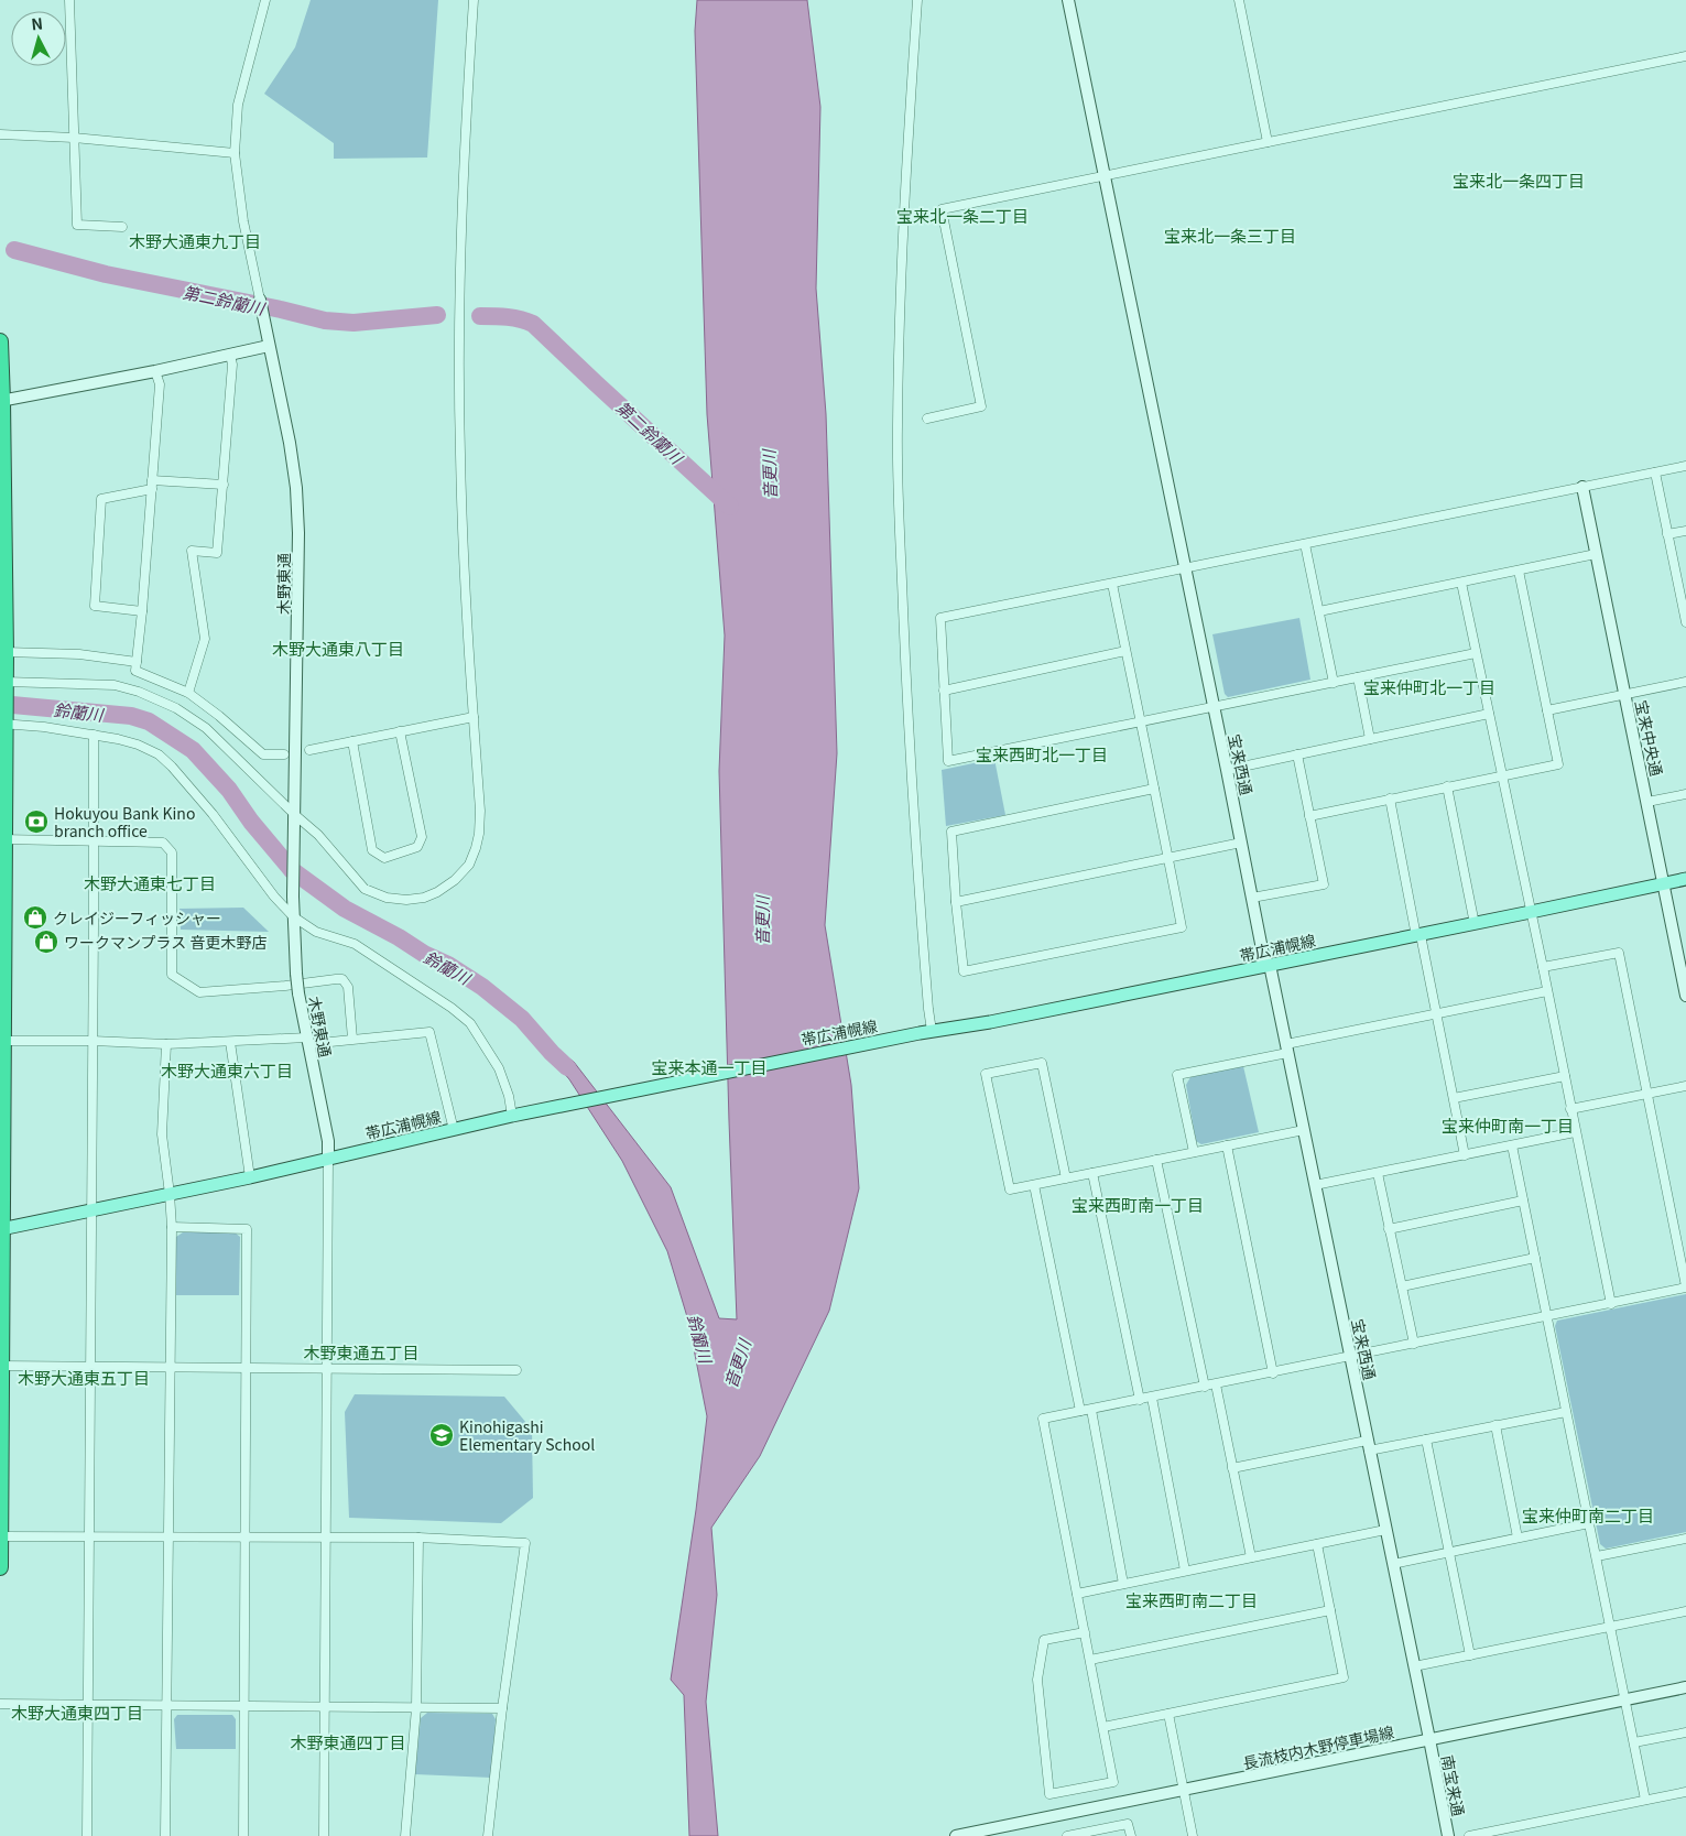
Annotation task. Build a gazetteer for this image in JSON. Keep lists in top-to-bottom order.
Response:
{
  "streets": {
    "main road": ["帯広浦幌線"],
    "street": [
      "木野東通",
      "宝来中央通",
      "宝来西通",
      "長流枝内木野停車場線",
      "南宝来通"
    ]
  },
  "crossings": [
    ["木野東通", "帯広浦幌線"],
    ["宝来中央通", "帯広浦幌線"],
    ["宝来西通", "帯広浦幌線"],
    ["宝来西通", "長流枝内木野停車場線"],
    ["宝来西通", "南宝来通"],
    ["長流枝内木野停車場線", "南宝来通"]
  ],
  "districts": [
    "宝来北一条四丁目",
    "宝来北一条二丁目",
    "宝来北一条三丁目",
    "木野大通東九丁目",
    "木野大通東八丁目",
    "宝来仲町北一丁目",
    "宝来西町北一丁目",
    "木野大通東七丁目",
    "宝来本通一丁目",
    "木野大通東六丁目",
    "宝来仲町南一丁目",
    "宝来西町南一丁目",
    "木野東通五丁目",
    "木野大通東五丁目",
    "宝来仲町南二丁目",
    "宝来西町南二丁目",
    "木野大通東四丁目",
    "木野東通四丁目"
  ],
  "water": ["第二鈴蘭川", "音更川", "鈴蘭川"],
  "places": {
    "bank": ["Hokuyou Bank Kino branch office"],
    "shop": ["クレイジーフィッシャー", "ワークマンプラス 音更木野店"],
    "school or university": ["Kinohigashi Elementary School"]
  },
  "north": "top"
}
